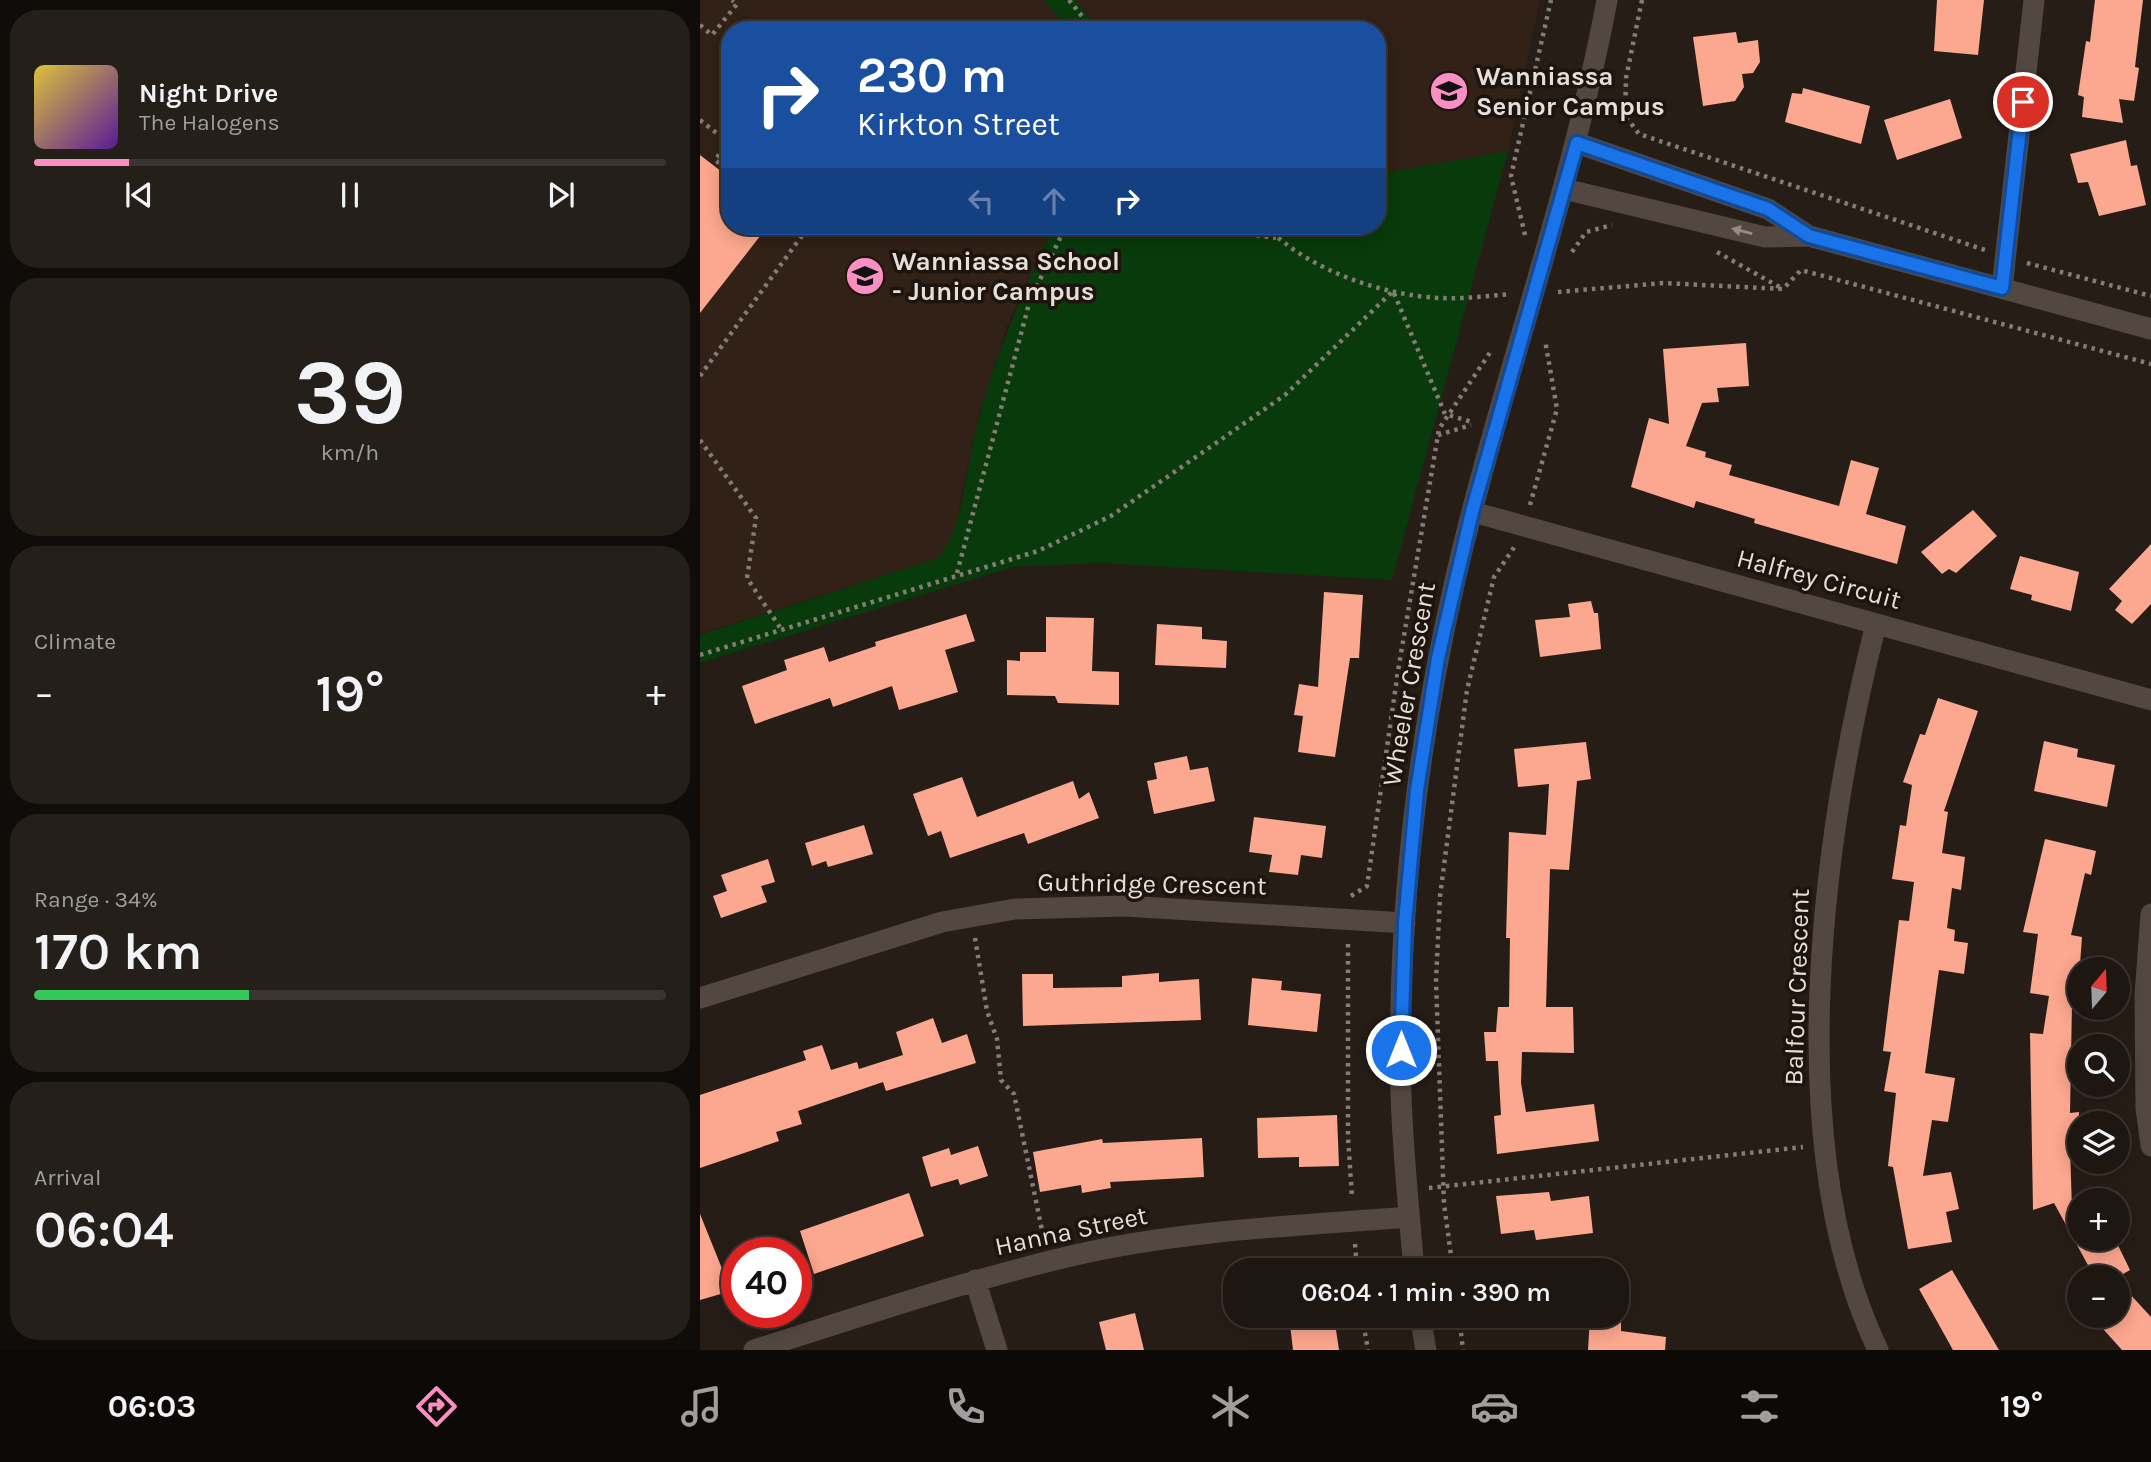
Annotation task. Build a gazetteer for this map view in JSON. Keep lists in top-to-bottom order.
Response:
{
  "streets": {
    "street": [
      "Halfrey Circuit",
      "Wheeler Crescent",
      "Guthridge Crescent",
      "Balfour Crescent",
      "Hanna Street"
    ]
  },
  "crossings": [
    ["Halfrey Circuit", "Wheeler Crescent"],
    ["Halfrey Circuit", "Balfour Crescent"],
    ["Wheeler Crescent", "Guthridge Crescent"],
    ["Wheeler Crescent", "Hanna Street"]
  ],
  "places": {
    "school or university": ["Wanniassa Senior Campus", "Wanniassa School - Junior Campus"]
  },
  "north": "top",
  "page": {
    "turn": ["230 m", "Kirkton Street"],
    "song": ["Night Drive", "The Halogens"],
    "tile": [
      ["39", "km/h"],
      "Climate",
      ["Range · 34%", "170 km"],
      ["Arrival", "06:04"]
    ],
    "heat": ["−", "19°", "+"],
    "map_buttons": ["+", "−"],
    "limit": "40",
    "trip": "06:04 · 1 min · 390 m",
    "tabs": ["06:03", "19°"]
  }
}
